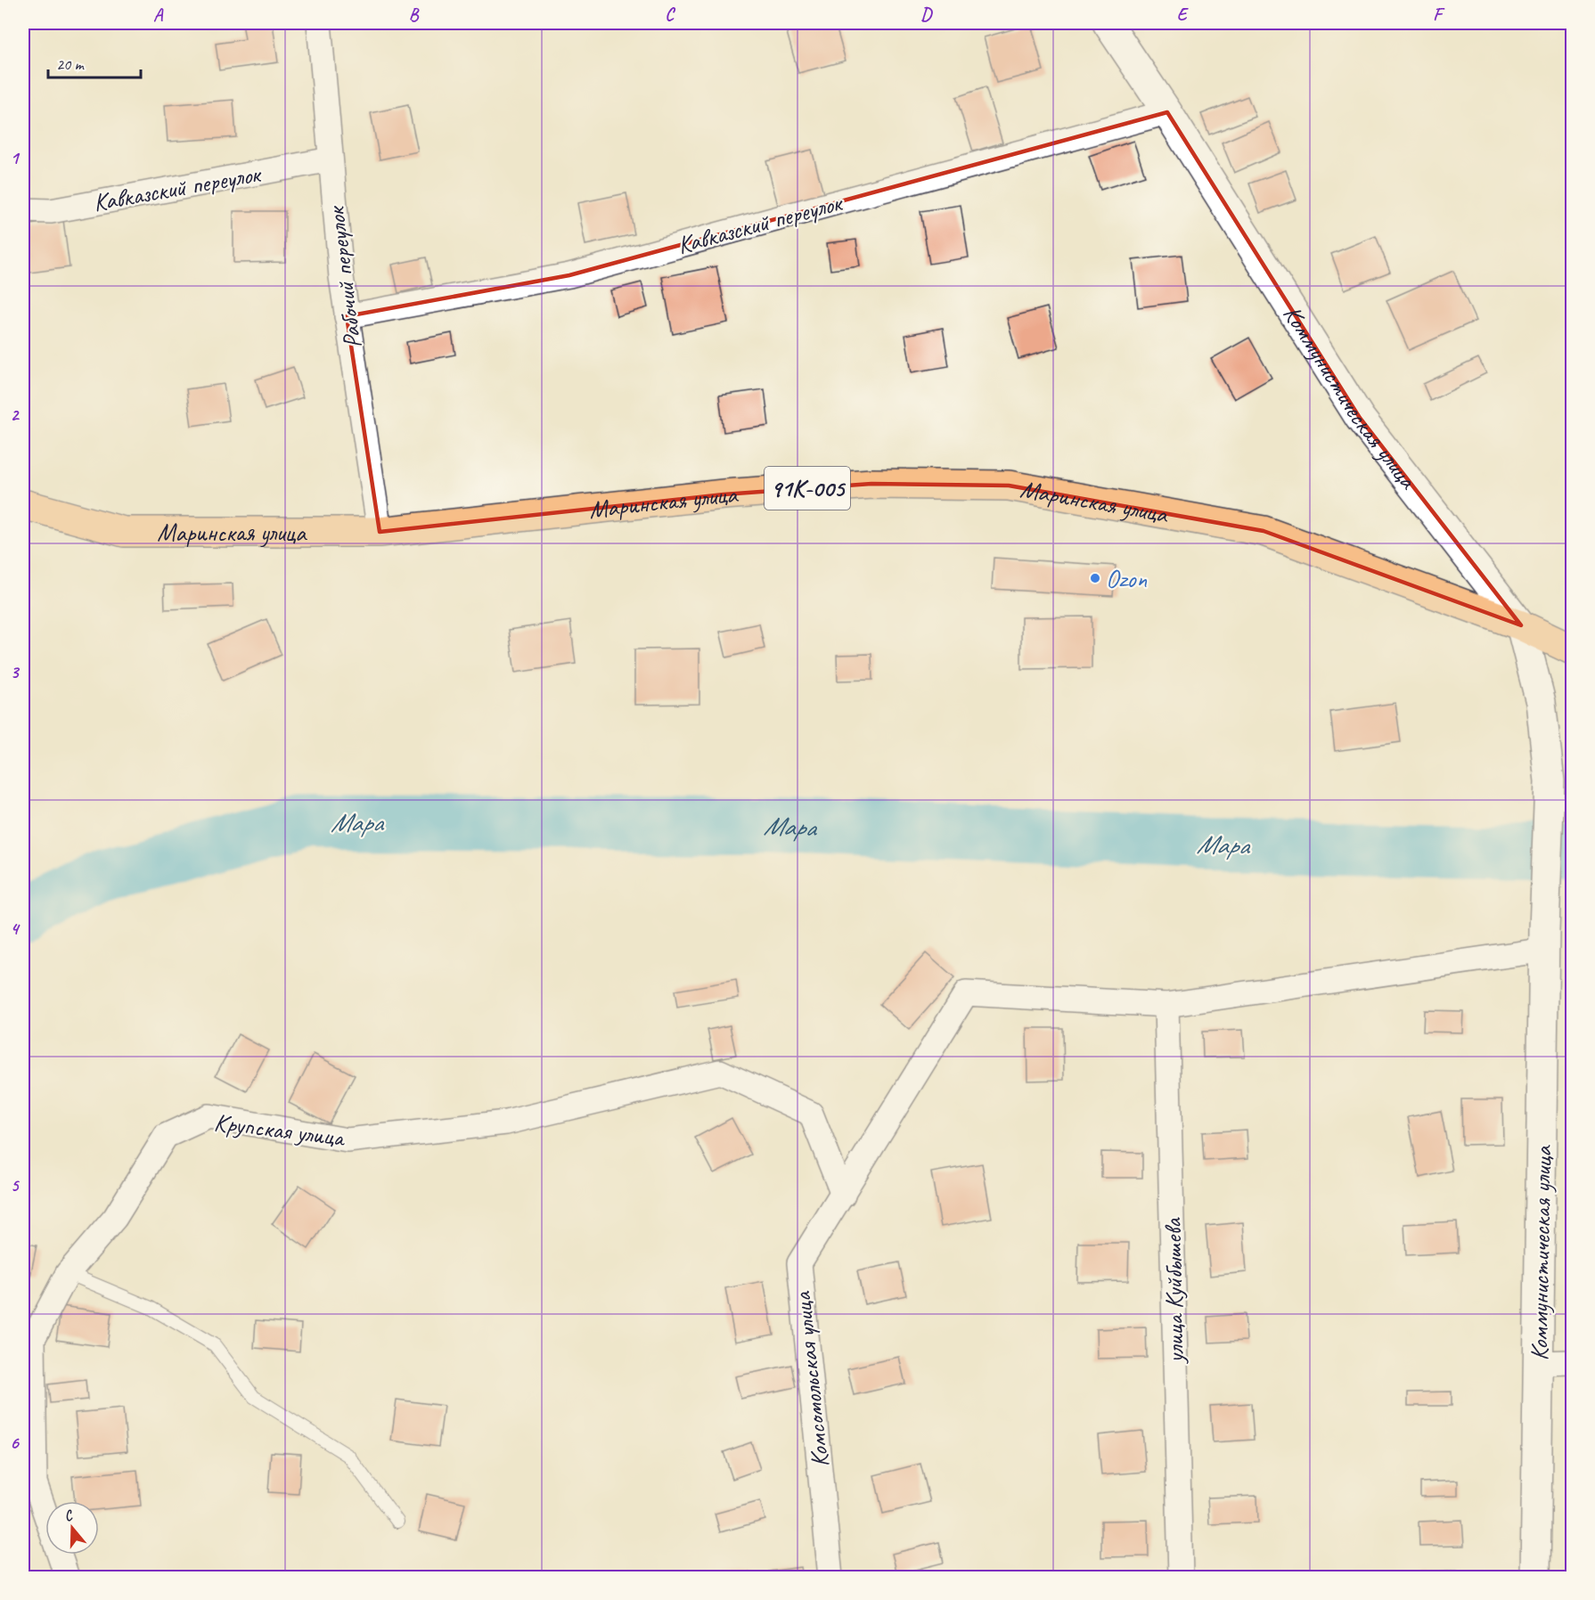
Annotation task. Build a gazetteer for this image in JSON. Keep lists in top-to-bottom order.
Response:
{
  "streets": {
    "main road": ["91К-005", "Маринская улица"],
    "street": [
      "Кавказский переулок",
      "Рабочий переулок",
      "Коммунистическая улица",
      "Крупская улица",
      "улица Куйбышева",
      "Комсомольская улица"
    ]
  },
  "crossings": [
    ["Кавказский переулок", "Рабочий переулок"],
    ["Кавказский переулок", "Коммунистическая улица"],
    ["Рабочий переулок", "Маринская улица"],
    ["Коммунистическая улица", "Маринская улица"],
    ["Крупская улица", "Комсомольская улица"],
    ["улица Куйбышева", "Комсомольская улица"]
  ],
  "water": ["Мара"],
  "places": ["Ozon"],
  "scale_bar": "20 m",
  "north": "top",
  "grid": {
    "columns": [
      "A",
      "B",
      "C",
      "D",
      "E",
      "F"
    ],
    "rows": [
      "1",
      "2",
      "3",
      "4",
      "5",
      "6"
    ]
  }
}
